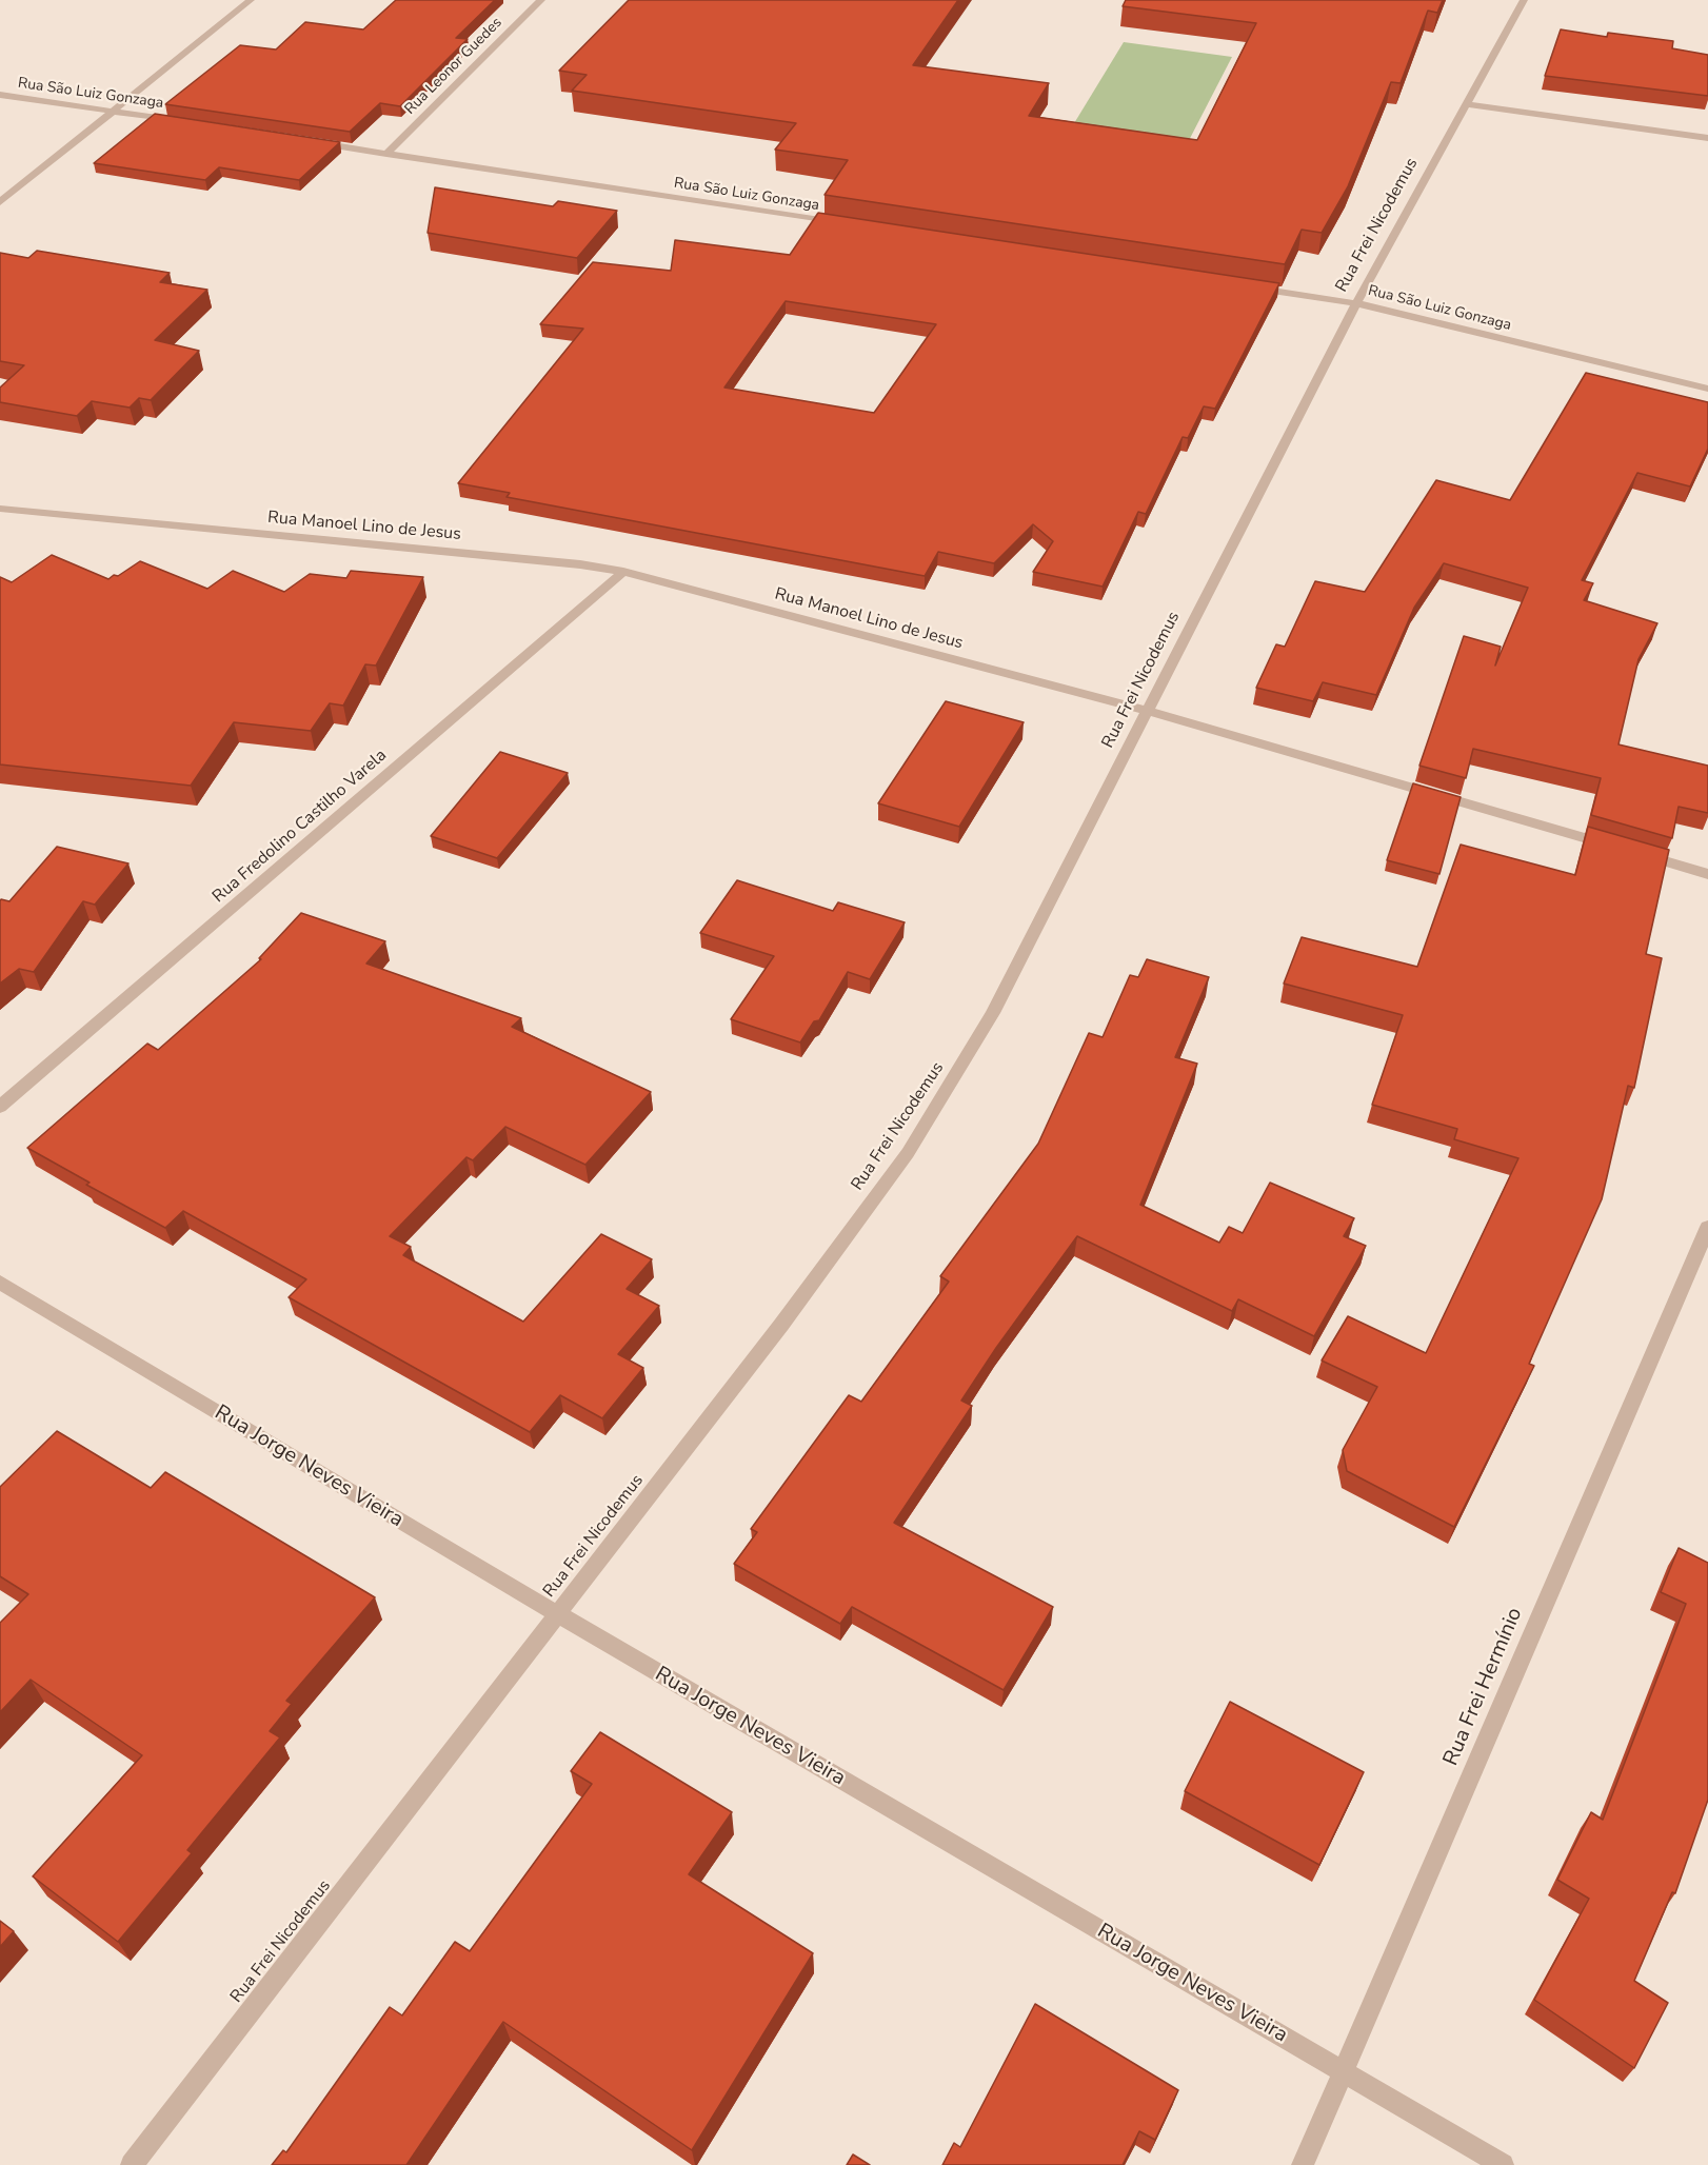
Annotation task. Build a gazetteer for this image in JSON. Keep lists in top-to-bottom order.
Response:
{
  "streets": {
    "street": [
      "Rua Leonor Guedes",
      "Rua São Luiz Gonzaga",
      "Rua Frei Nicodemus",
      "Rua Manoel Lino de Jesus",
      "Rua Fredolino Castilho Varela",
      "Rua Jorge Neves Vieira",
      "Rua Frei Hermínio"
    ]
  },
  "crossings": [
    ["Rua Leonor Guedes", "Rua São Luiz Gonzaga"],
    ["Rua São Luiz Gonzaga", "Rua Frei Nicodemus"],
    ["Rua Frei Nicodemus", "Rua Manoel Lino de Jesus"],
    ["Rua Frei Nicodemus", "Rua Jorge Neves Vieira"],
    ["Rua Manoel Lino de Jesus", "Rua Fredolino Castilho Varela"],
    ["Rua Jorge Neves Vieira", "Rua Frei Hermínio"]
  ]
}
